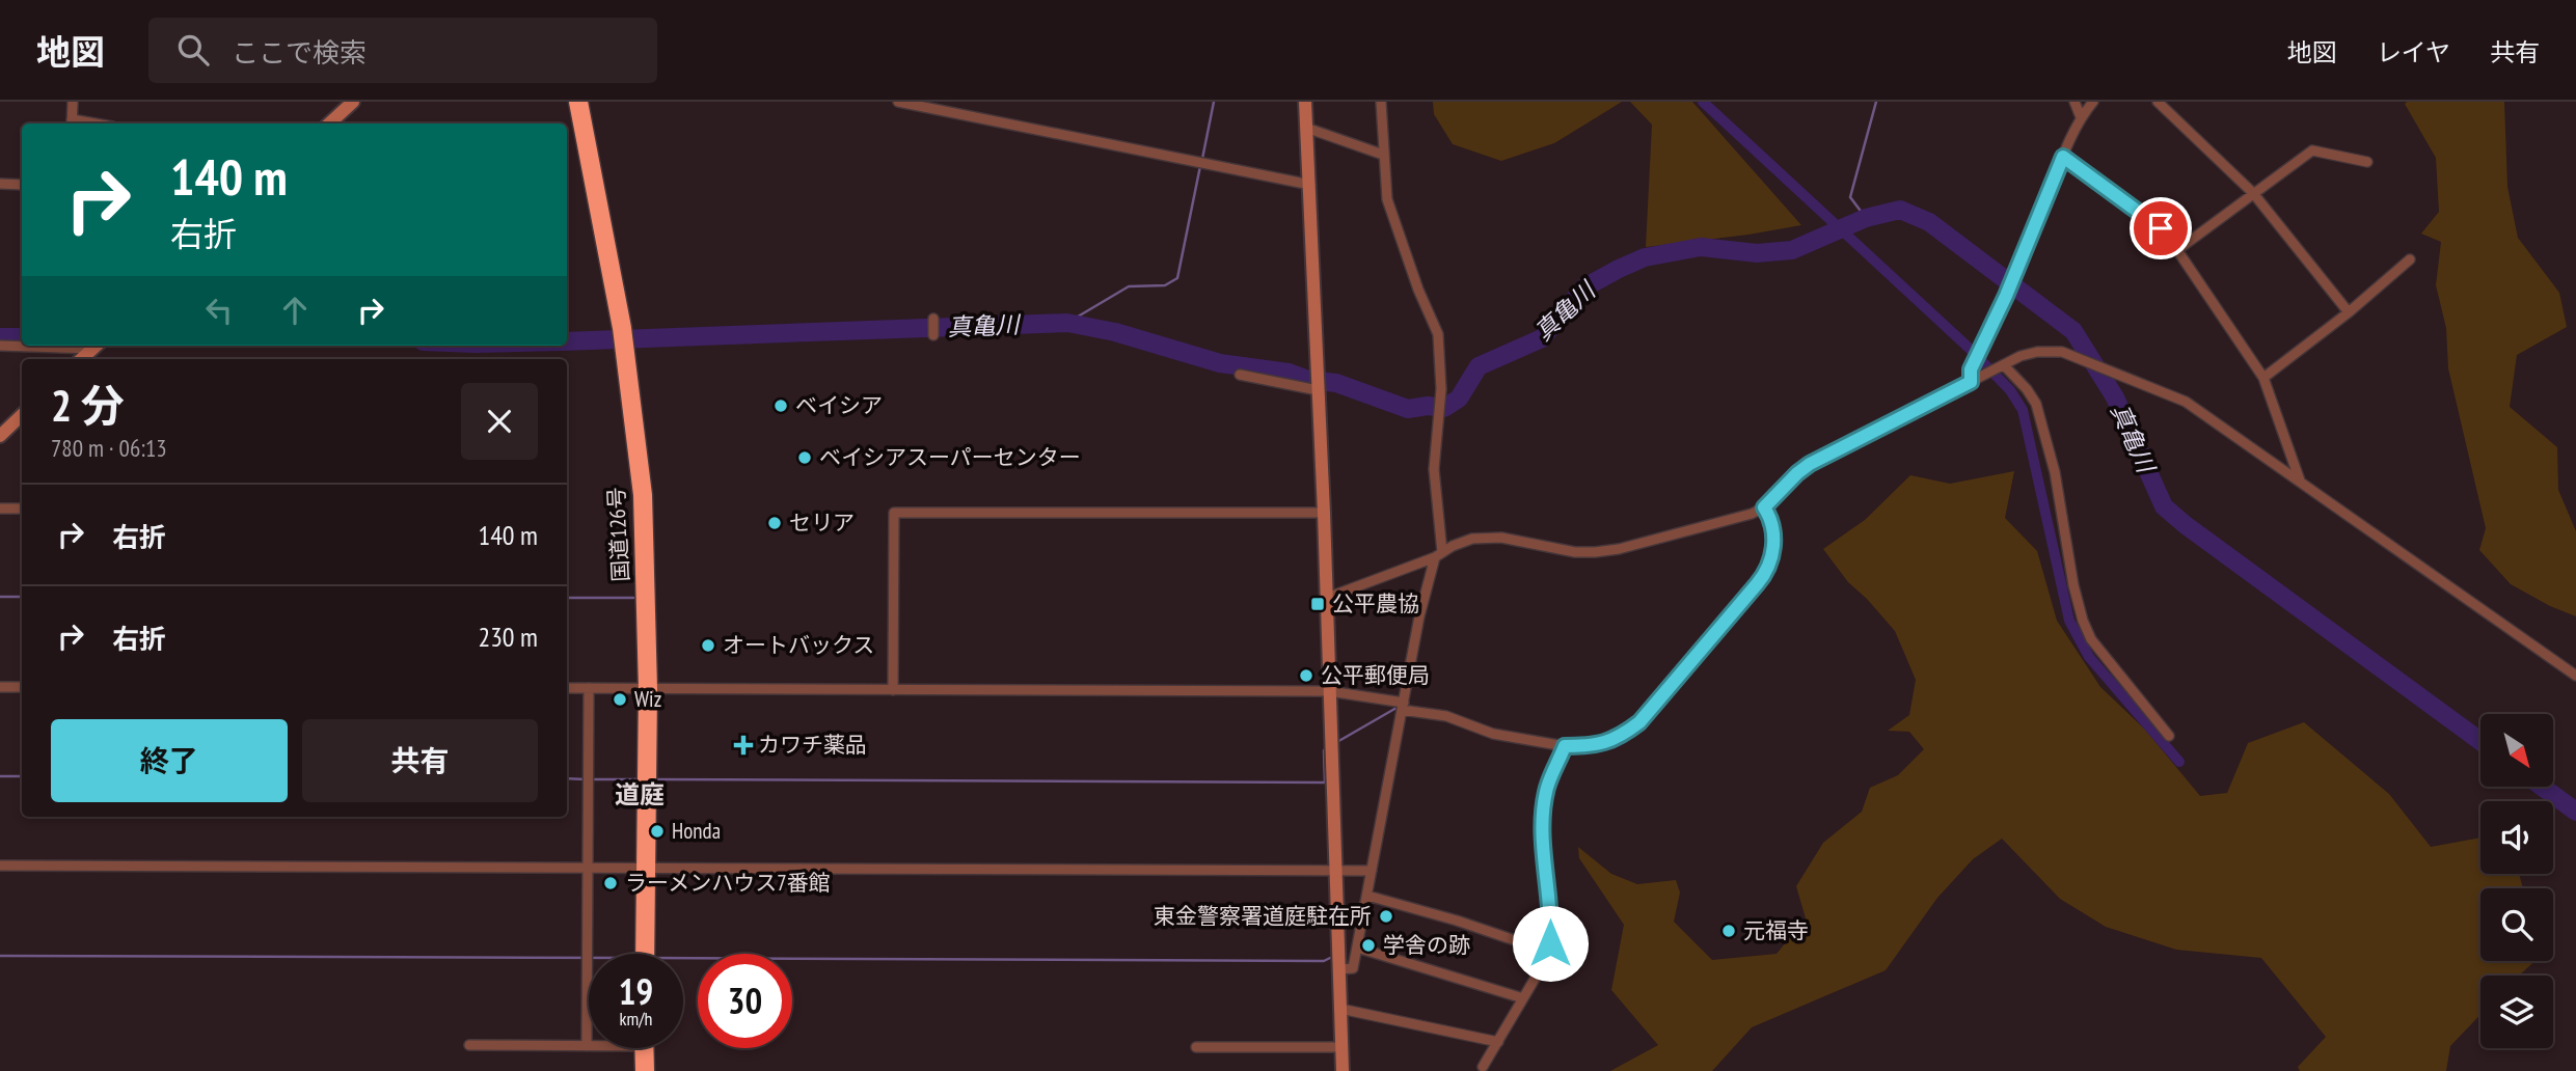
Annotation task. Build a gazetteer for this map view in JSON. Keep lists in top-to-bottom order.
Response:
{
  "streets": {
    "highway": ["国道126号"]
  },
  "districts": ["道庭"],
  "water": ["真亀川"],
  "places": {
    "other": [
      "ベイシア",
      "ベイシアスーパーセンター",
      "セリア",
      "オートバックス",
      "公平郵便局",
      "Wiz",
      "Honda",
      "ラーメンハウス7番館",
      "東金警察署道庭駐在所",
      "元福寺",
      "学舎の跡"
    ],
    "transit": ["公平農協"],
    "health": ["カワチ薬品"]
  },
  "north": "bottom right",
  "page": {
    "header": "地図",
    "search": "ここで検索",
    "nav": ["地図", "レイヤ", "共有"],
    "turn": ["140 m", "右折"],
    "heading": ["2 分", "780 m · 06:13"],
    "list": [
      {
        "name": "右折",
        "value": "140 m"
      },
      {
        "name": "右折",
        "value": "230 m"
      }
    ],
    "buttons": ["終了", "共有"],
    "speed": "19 km/h",
    "limit": "30"
  }
}
